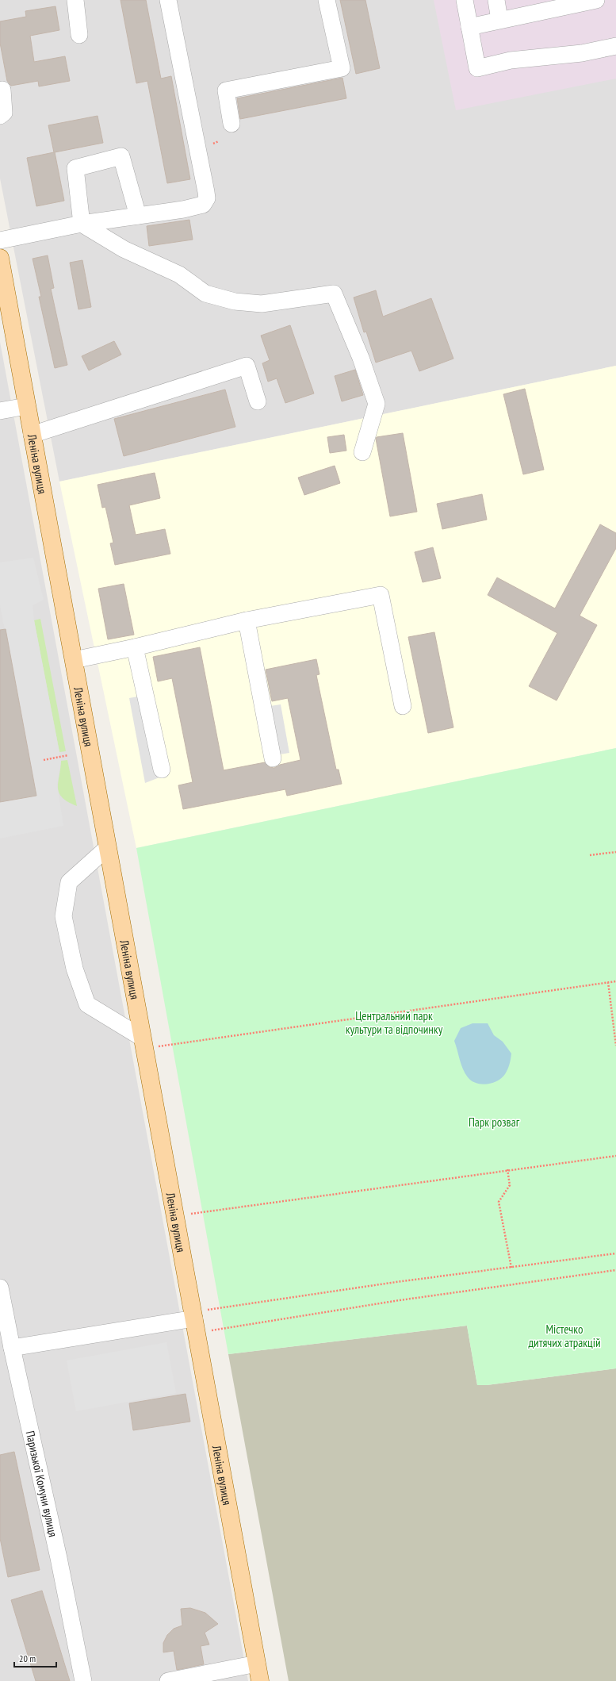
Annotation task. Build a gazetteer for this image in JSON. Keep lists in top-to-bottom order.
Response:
{
  "streets": {
    "main road": ["Леніна вулиця"],
    "street": ["Паризької Комуни вулиця"]
  },
  "parks": ["Центральний парк культури та відпочинку", "Парк розваг", "Містечко дитячих атракцій"],
  "scale_bar": "20 m"
}
